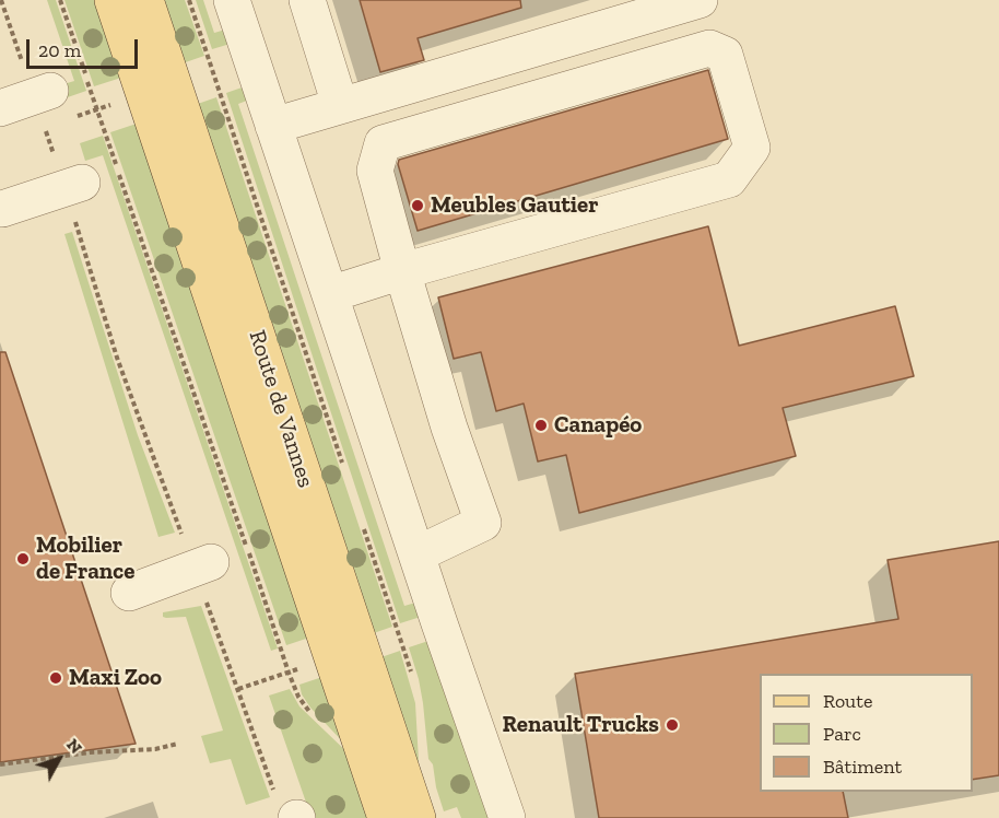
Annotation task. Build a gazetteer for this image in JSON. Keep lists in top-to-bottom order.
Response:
{
  "streets": {
    "main road": ["Route de Vannes"]
  },
  "places": [
    "Meubles Gautier",
    "Canapéo",
    "Mobilier de France",
    "Maxi Zoo",
    "Renault Trucks"
  ],
  "legend": ["Route", "Parc", "Bâtiment"],
  "scale_bar": "20 m",
  "north": "top right"
}
